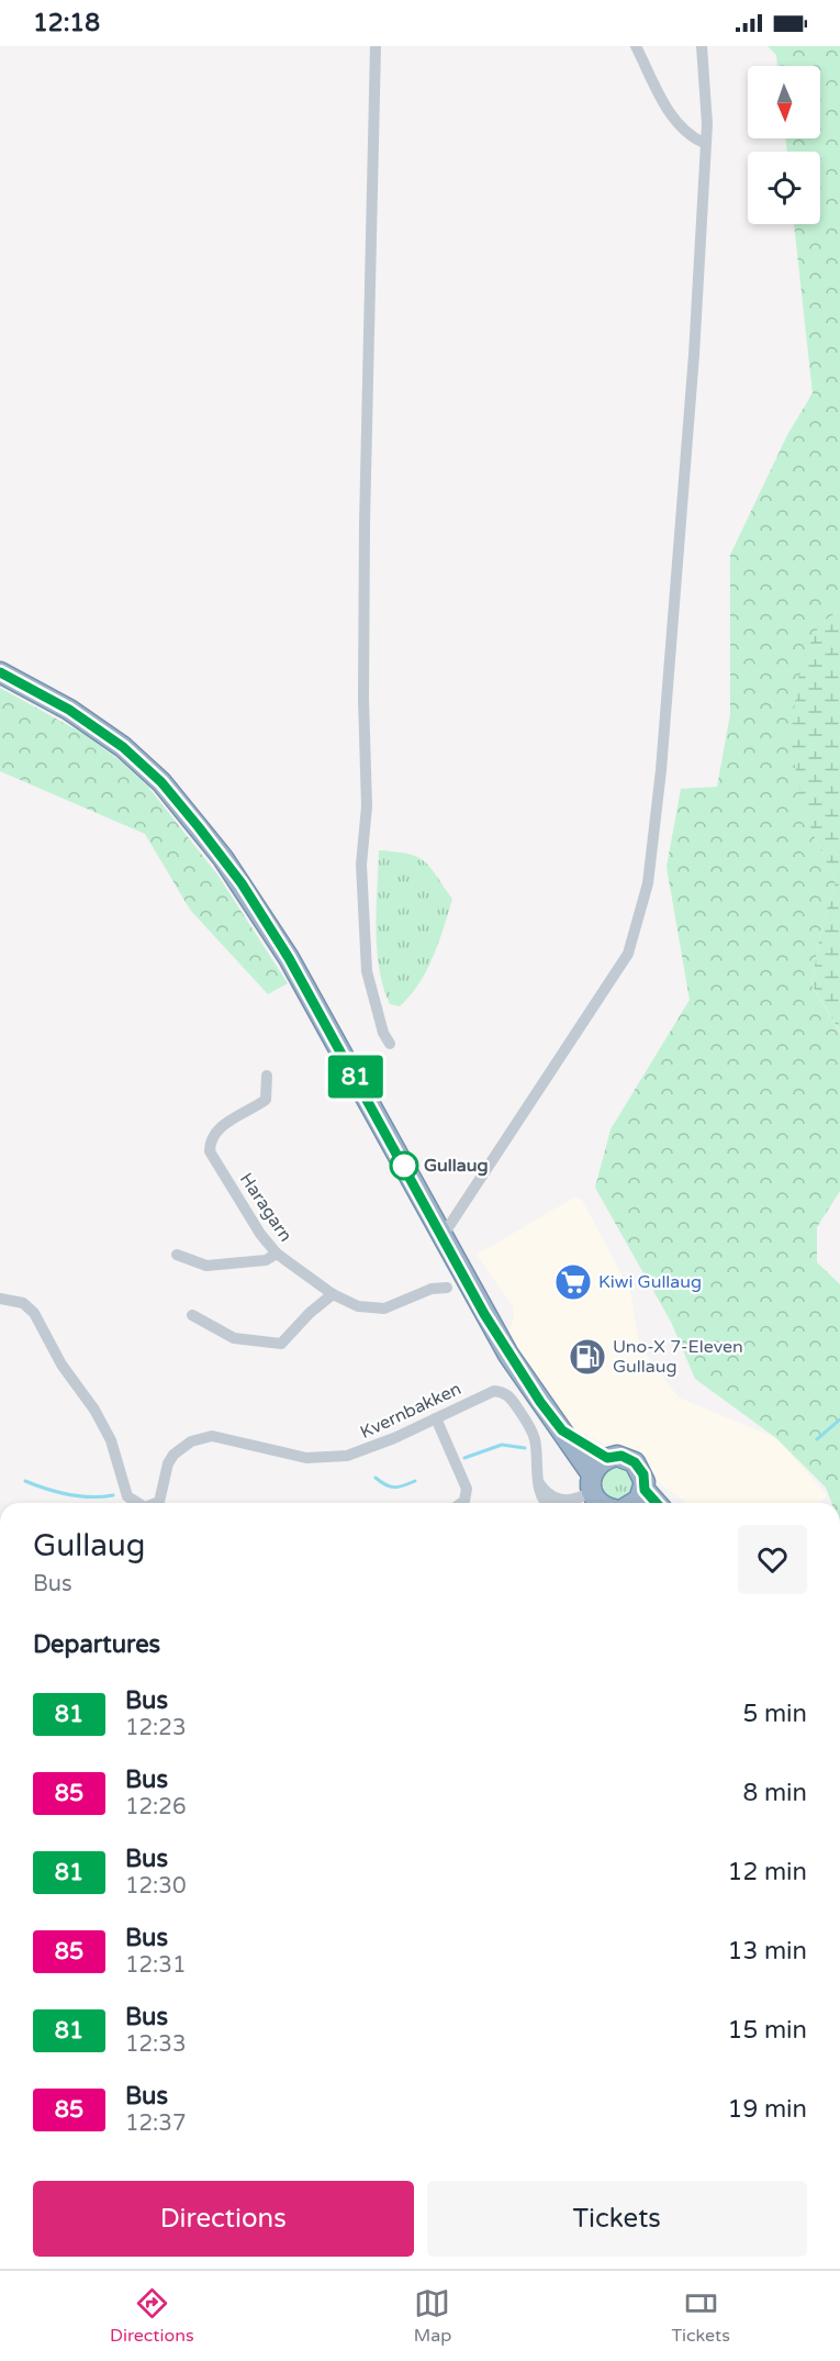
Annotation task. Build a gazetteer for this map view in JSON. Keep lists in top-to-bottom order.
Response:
{
  "streets": {
    "street": ["Haragarn", "Kvernbakken"]
  },
  "places": {
    "other": ["Gullaug"],
    "supermarket": ["Kiwi Gullaug"],
    "fuel station": ["Uno-X 7-Eleven Gullaug"]
  },
  "lines": ["bus line 81"],
  "north": "bottom",
  "page": {
    "status": "12:18",
    "on_map": "81",
    "heading": [
      ["Gullaug", "Bus"],
      "Departures"
    ],
    "list": [
      {
        "mark": "81",
        "name": "Bus",
        "note": "12:23",
        "value": "5 min"
      },
      {
        "mark": "85",
        "name": "Bus",
        "note": "12:26",
        "value": "8 min"
      },
      {
        "mark": "81",
        "name": "Bus",
        "note": "12:30",
        "value": "12 min"
      },
      {
        "mark": "85",
        "name": "Bus",
        "note": "12:31",
        "value": "13 min"
      },
      {
        "mark": "81",
        "name": "Bus",
        "note": "12:33",
        "value": "15 min"
      },
      {
        "mark": "85",
        "name": "Bus",
        "note": "12:37",
        "value": "19 min"
      }
    ],
    "buttons": ["Directions", "Tickets"],
    "tabs": ["Directions", "Map", "Tickets"]
  }
}
